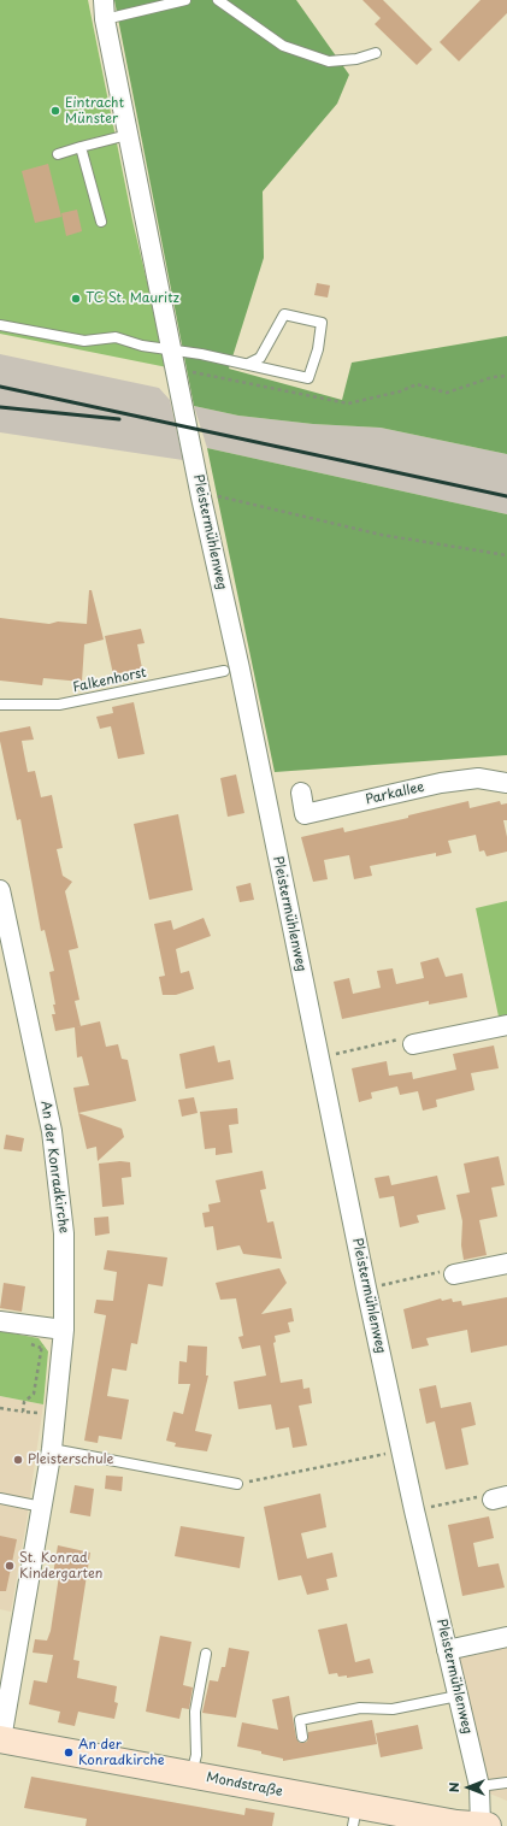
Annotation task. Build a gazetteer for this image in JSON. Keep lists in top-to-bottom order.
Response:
{
  "streets": {
    "street": [
      "Pleistermühlenweg",
      "Parkallee",
      "An der Konradkirche",
      "Mondstraße"
    ],
    "lane": ["Falkenhorst"]
  },
  "crossings": [
    ["Pleistermühlenweg", "Mondstraße"],
    ["An der Konradkirche", "Mondstraße"]
  ],
  "places": [
    "Eintracht Münster",
    "TC St. Mauritz",
    "Pleisterschule",
    "St. Konrad Kindergarten",
    "An der Konradkirche"
  ],
  "north": "left"
}
